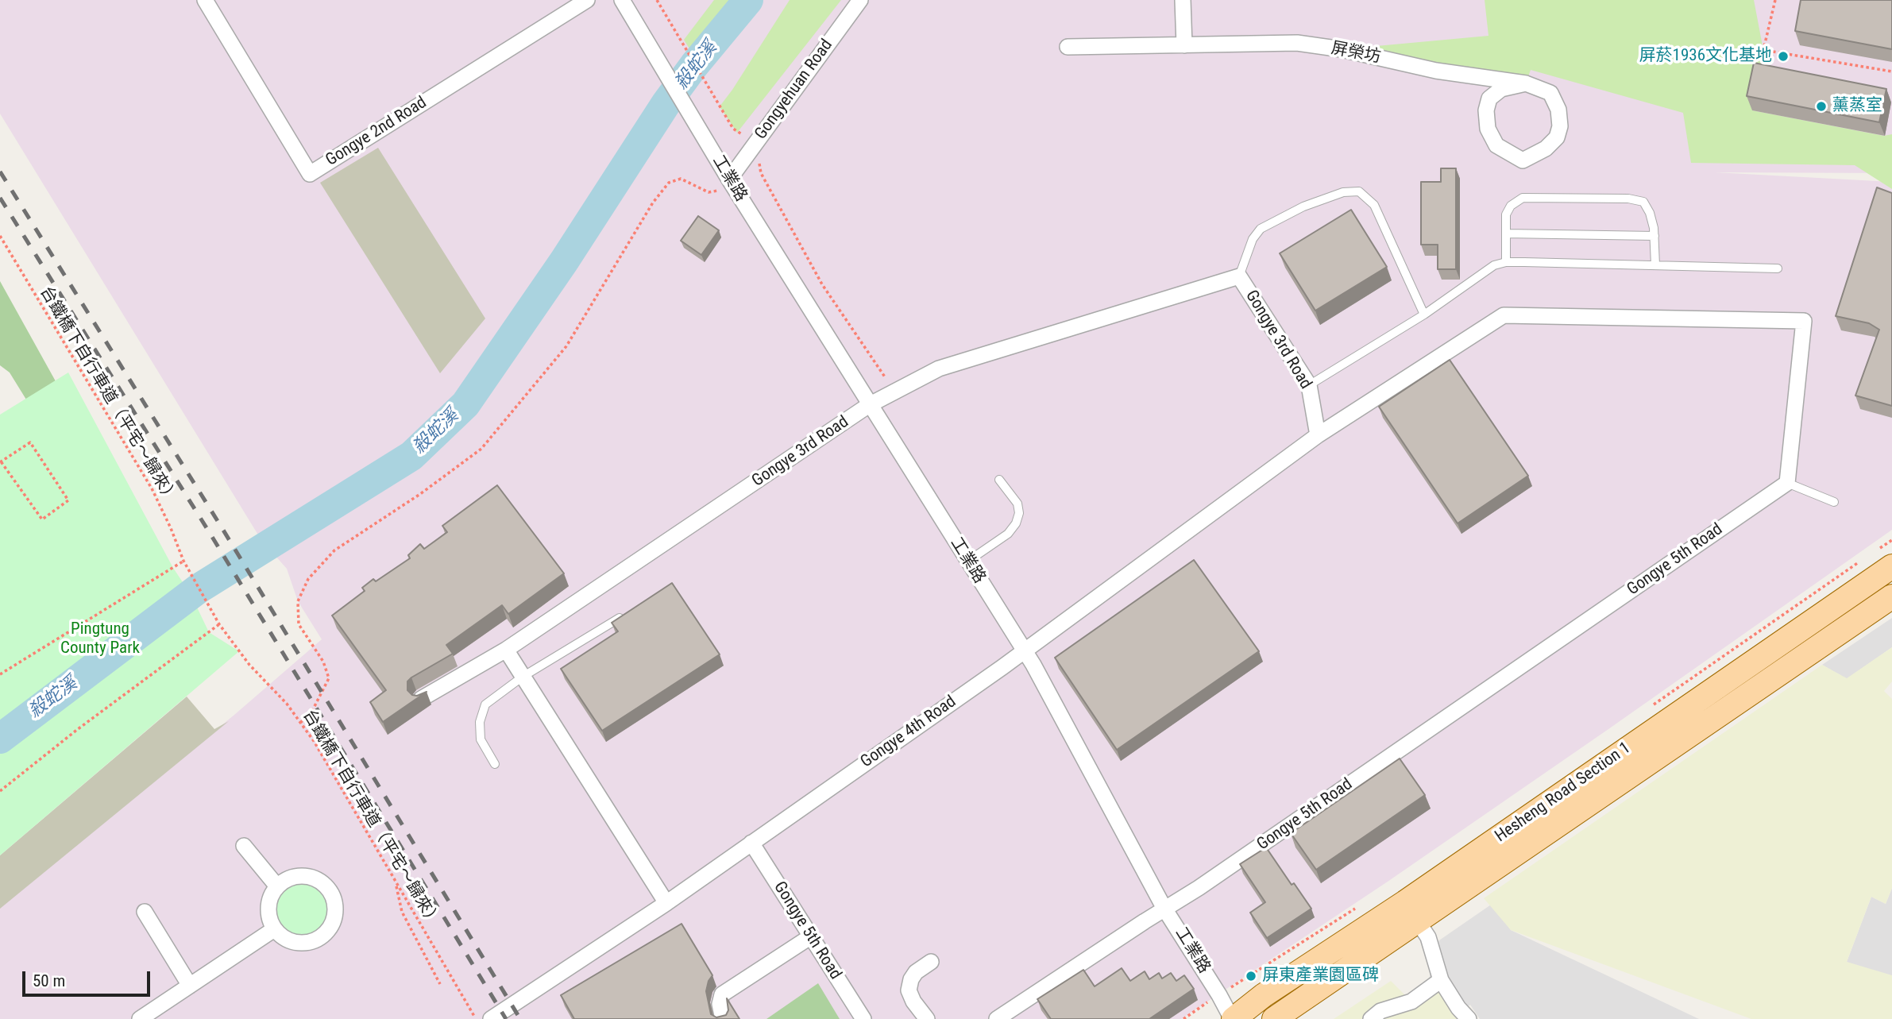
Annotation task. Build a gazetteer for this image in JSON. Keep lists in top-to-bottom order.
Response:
{
  "streets": {
    "main road": ["Hesheng Road Section 1"],
    "street": [
      "屏榮坊",
      "Gongyehuan Road",
      "Gongye 2nd Road",
      "工業路",
      "Gongye 3rd Road",
      "Gongye 5th Road",
      "Gongye 4th Road"
    ],
    "path": ["台鐵橋下自行車道（平宅～歸來）"]
  },
  "crossings": [
    ["Gongyehuan Road", "工業路"],
    ["工業路", "Gongye 3rd Road"],
    ["工業路", "Gongye 5th Road"],
    ["工業路", "Gongye 4th Road"],
    ["工業路", "Hesheng Road Section 1"],
    ["Gongye 3rd Road", "Gongye 4th Road"],
    ["Gongye 5th Road", "Gongye 4th Road"]
  ],
  "water": ["殺蛇溪"],
  "parks": ["Pingtung County Park"],
  "places": ["屏菸1936文化基地", "薰蒸室", "屏東產業園區碑"],
  "scale_bar": "50 m"
}
